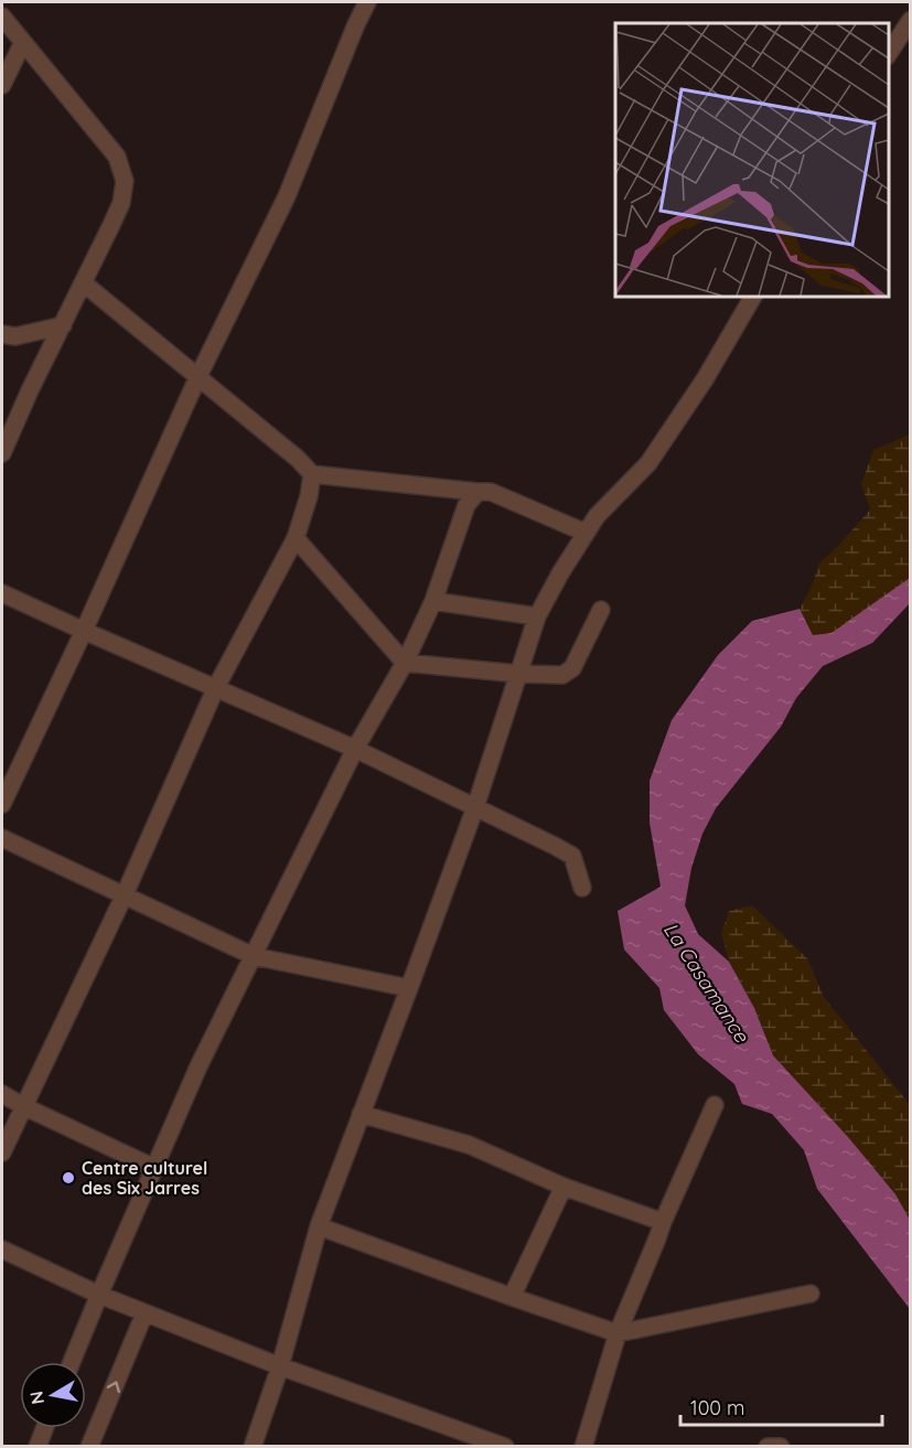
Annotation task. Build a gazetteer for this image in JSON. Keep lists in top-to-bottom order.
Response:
{
  "water": ["La Casamance"],
  "places": ["Centre culturel des Six Jarres"],
  "scale_bar": "100 m",
  "north": "left"
}
